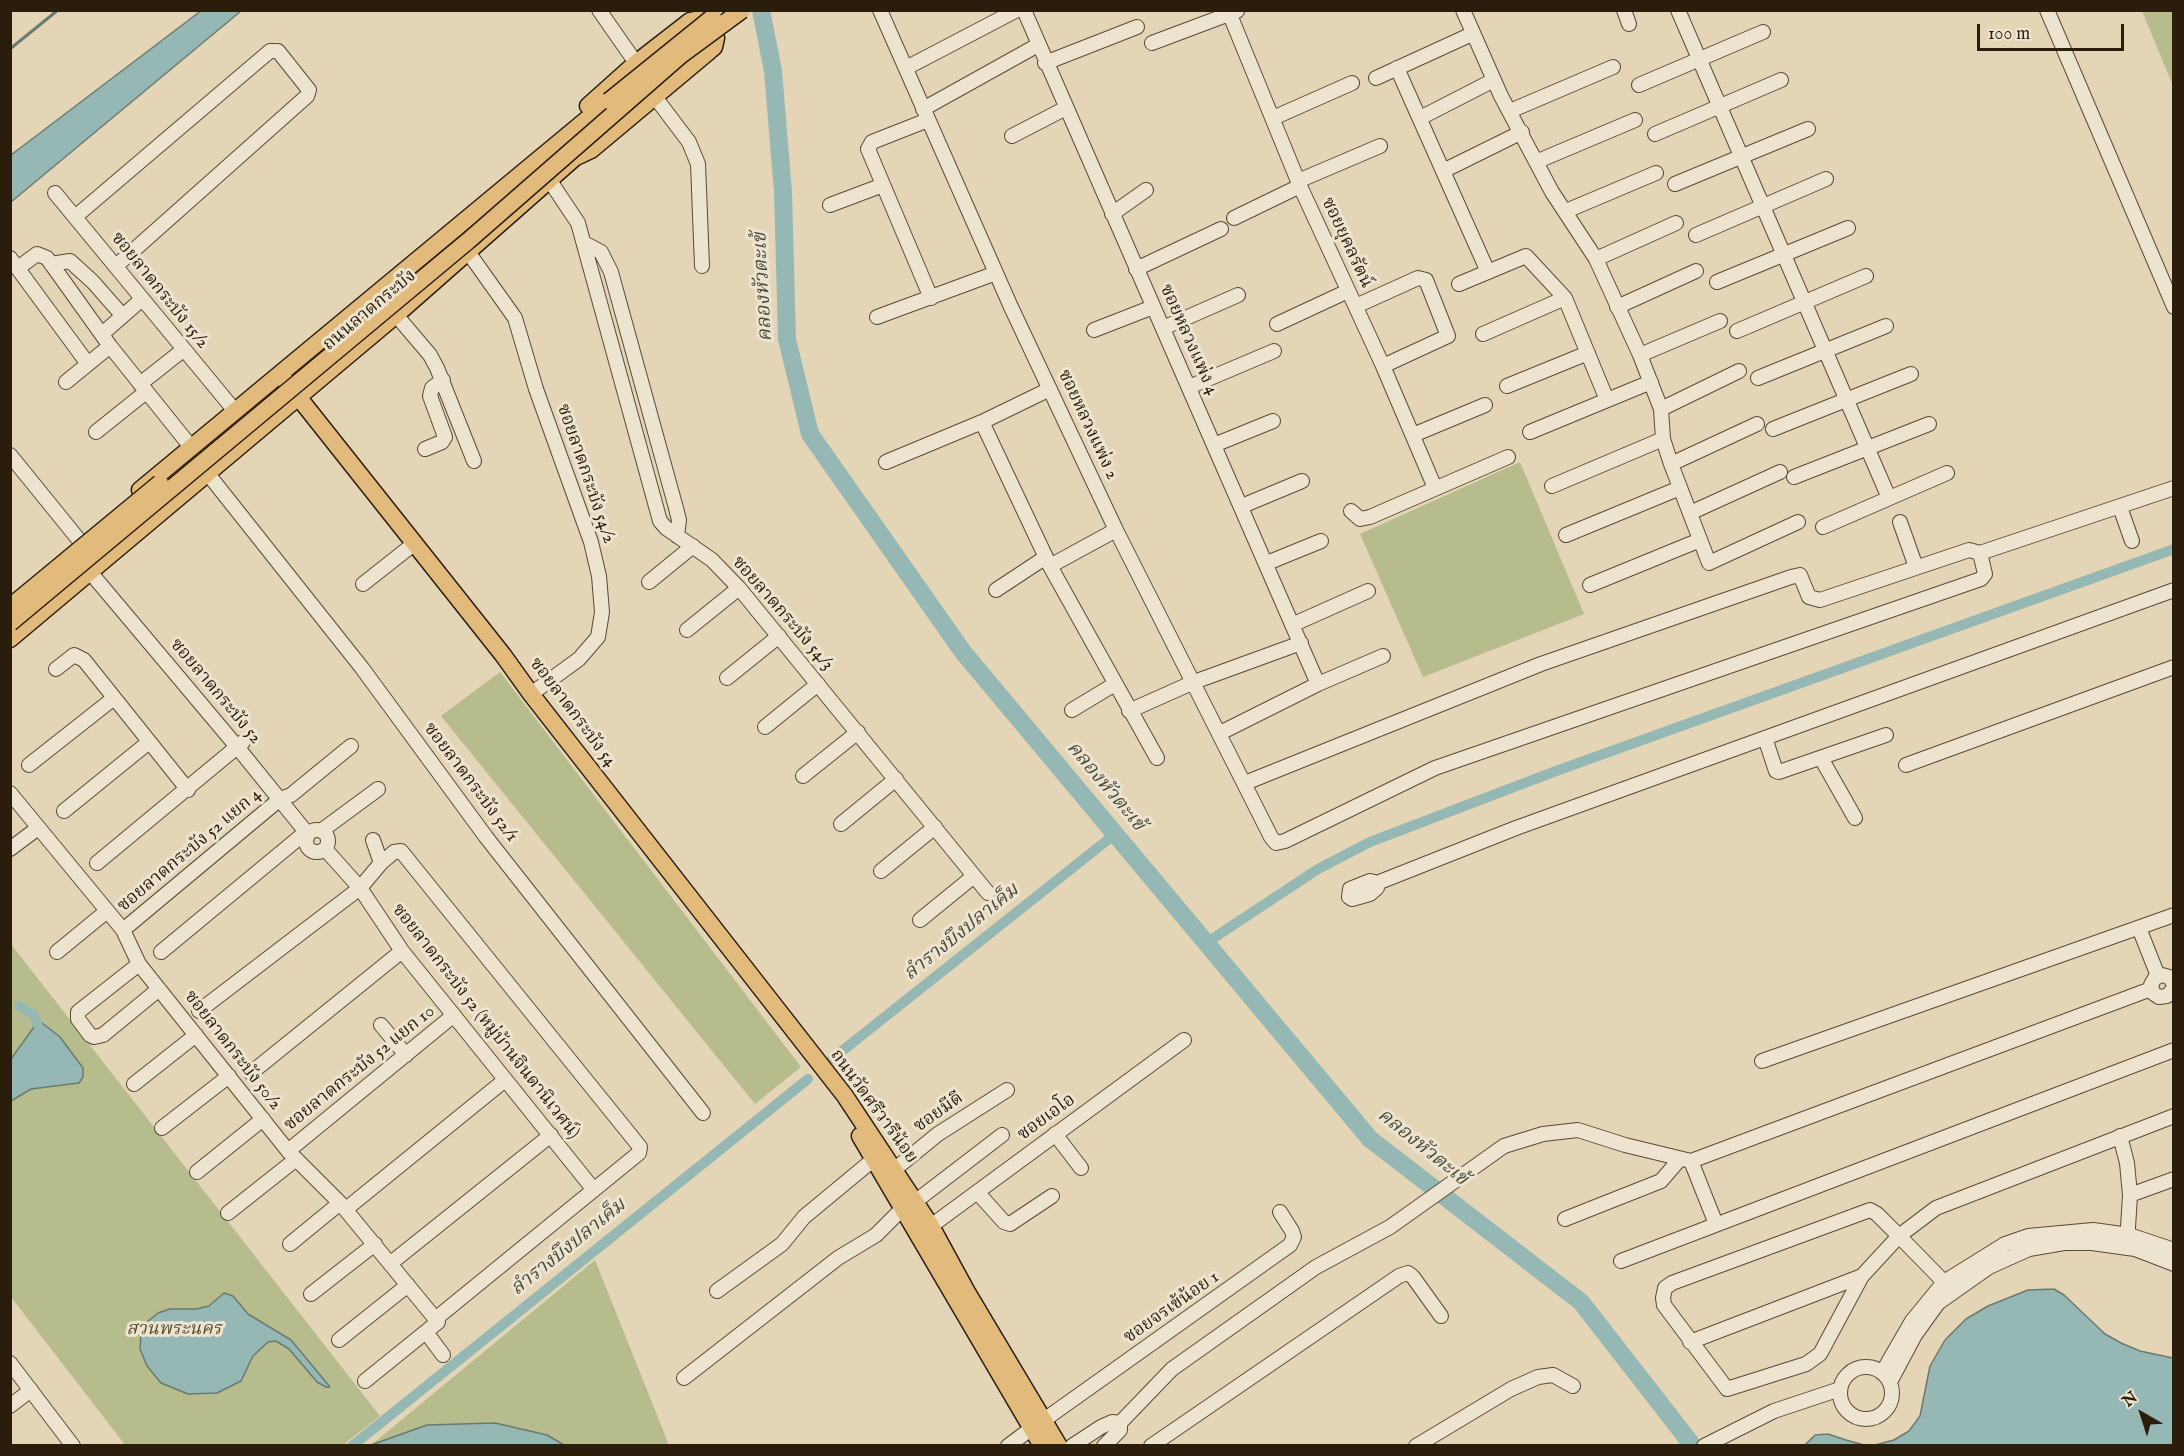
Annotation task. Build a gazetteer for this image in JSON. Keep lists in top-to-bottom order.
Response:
{
  "streets": {
    "main road": ["ถนนลาดกระบัง", "ซอยลาดกระบัง 54", "ถนนวัดศรีวารีน้อย"],
    "street": [
      "ซอยยุคลรัตน์",
      "ซอยลาดกระบัง 15/2",
      "ซอยหลวงแพ่ง 4",
      "ซอยหลวงแพ่ง 2",
      "ซอยลาดกระบัง 54/2",
      "ซอยลาดกระบัง 54/3",
      "ซอยลาดกระบัง 52",
      "ซอยลาดกระบัง 52/1",
      "ซอยลาดกระบัง 52 แยก 4",
      "ซอยลาดกระบัง 52 (หมู่บ้านจินดานิเวศน์)",
      "ซอยลาดกระบัง 50/2",
      "ซอยลาดกระบัง 52 แยก 10",
      "ซอยมีดี",
      "ซอยเอโอ",
      "ซอยจรเข้น้อย 1"
    ]
  },
  "crossings": [
    ["ซอยลาดกระบัง 15/2", "ถนนลาดกระบัง"],
    ["ถนนลาดกระบัง", "ซอยลาดกระบัง 54/2"],
    ["ถนนลาดกระบัง", "ซอยลาดกระบัง 54/3"],
    ["ถนนลาดกระบัง", "ซอยลาดกระบัง 52"],
    ["ถนนลาดกระบัง", "ซอยลาดกระบัง 54"],
    ["ถนนลาดกระบัง", "ซอยลาดกระบัง 52/1"],
    ["ซอยลาดกระบัง 54/2", "ซอยลาดกระบัง 54"],
    ["ซอยลาดกระบัง 52", "ซอยลาดกระบัง 52 แยก 4"],
    ["ซอยลาดกระบัง 52", "ซอยลาดกระบัง 52 (หมู่บ้านจินดานิเวศน์)"],
    ["ซอยลาดกระบัง 54", "ถนนวัดศรีวารีน้อย"],
    ["ซอยลาดกระบัง 52 แยก 4", "ซอยลาดกระบัง 50/2"],
    ["ซอยลาดกระบัง 52 (หมู่บ้านจินดานิเวศน์)", "ซอยลาดกระบัง 52 แยก 10"],
    ["ซอยลาดกระบัง 50/2", "ซอยลาดกระบัง 52 แยก 10"],
    ["ถนนวัดศรีวารีน้อย", "ซอยมีดี"],
    ["ถนนวัดศรีวารีน้อย", "ซอยเอโอ"],
    ["ถนนวัดศรีวารีน้อย", "ซอยจรเข้น้อย 1"]
  ],
  "water": ["คลองหัวตะเข้", "ลำรางบึงปลาเค็ม"],
  "parks": ["สวนพระนคร"],
  "scale_bar": "100 m",
  "north": "top left"
}
